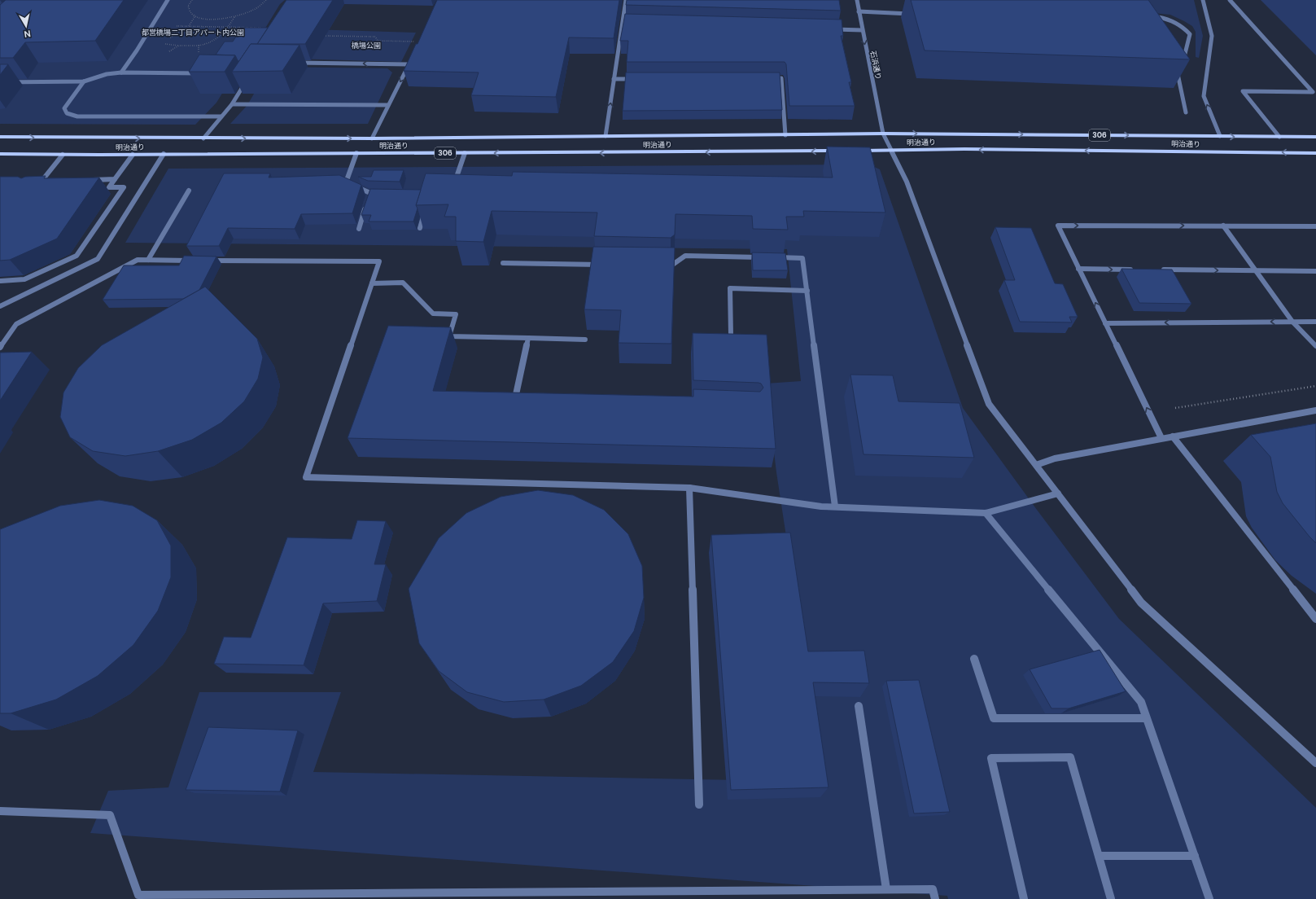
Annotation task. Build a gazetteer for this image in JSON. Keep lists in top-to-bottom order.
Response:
{
  "streets": {
    "main road": ["306", "明治通り"],
    "street": ["石浜通り"]
  },
  "crossings": [
    ["石浜通り", "明治通り"]
  ],
  "parks": ["都営橋場二丁目アパート内公園", "橋場公園"],
  "north": "bottom"
}
